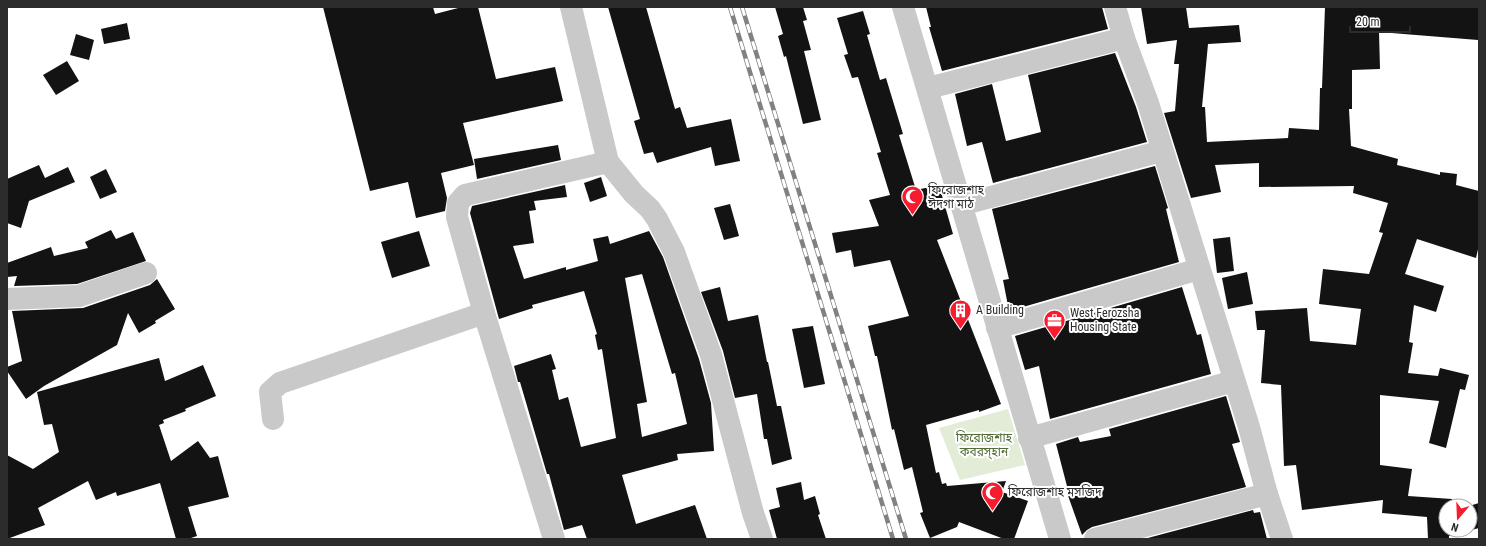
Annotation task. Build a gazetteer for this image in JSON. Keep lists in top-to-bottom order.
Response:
{
  "parks": ["ফিরোজশাহ কবরস্হান"],
  "places": {
    "mosque": ["ফিরোজশাহ ঈদগা মাঠ", "ফিরোজশাহ মসজিদ"],
    "building": ["A Building"],
    "office": ["West Ferozsha Housing State"]
  },
  "scale_bar": "20 m",
  "north": "bottom"
}
